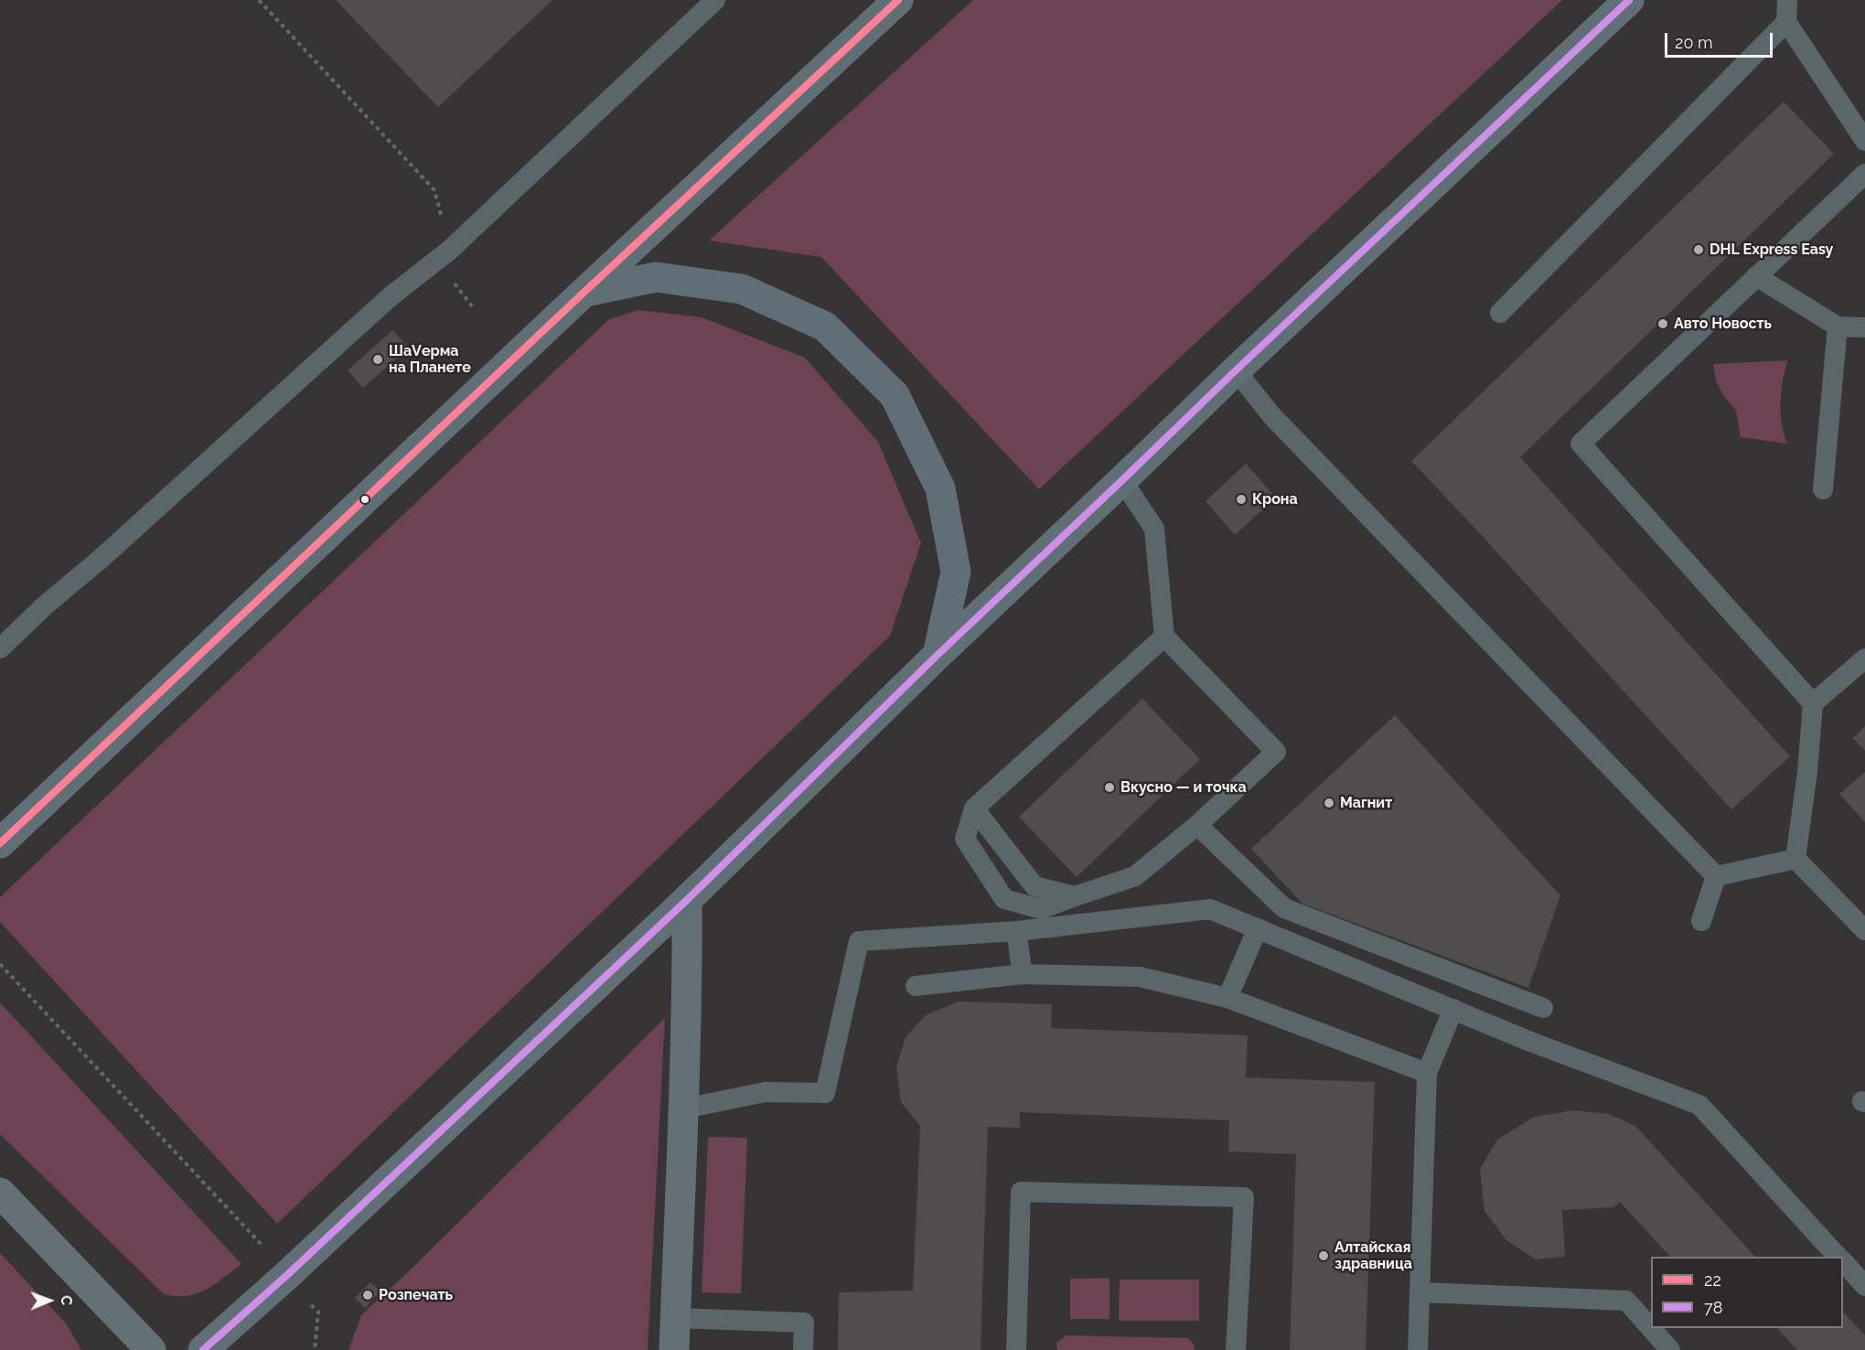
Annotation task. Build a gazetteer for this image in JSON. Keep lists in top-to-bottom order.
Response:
{
  "places": [
    "DHL Express Easy",
    "Авто Новость",
    "ШаVерма на Планете",
    "Крона",
    "Вкусно — и точка",
    "Магнит",
    "Алтайская здравница",
    "Розпечать"
  ],
  "lines": ["transit line 22", "transit line 78"],
  "legend": ["22", "78"],
  "scale_bar": "20 m",
  "north": "right"
}
